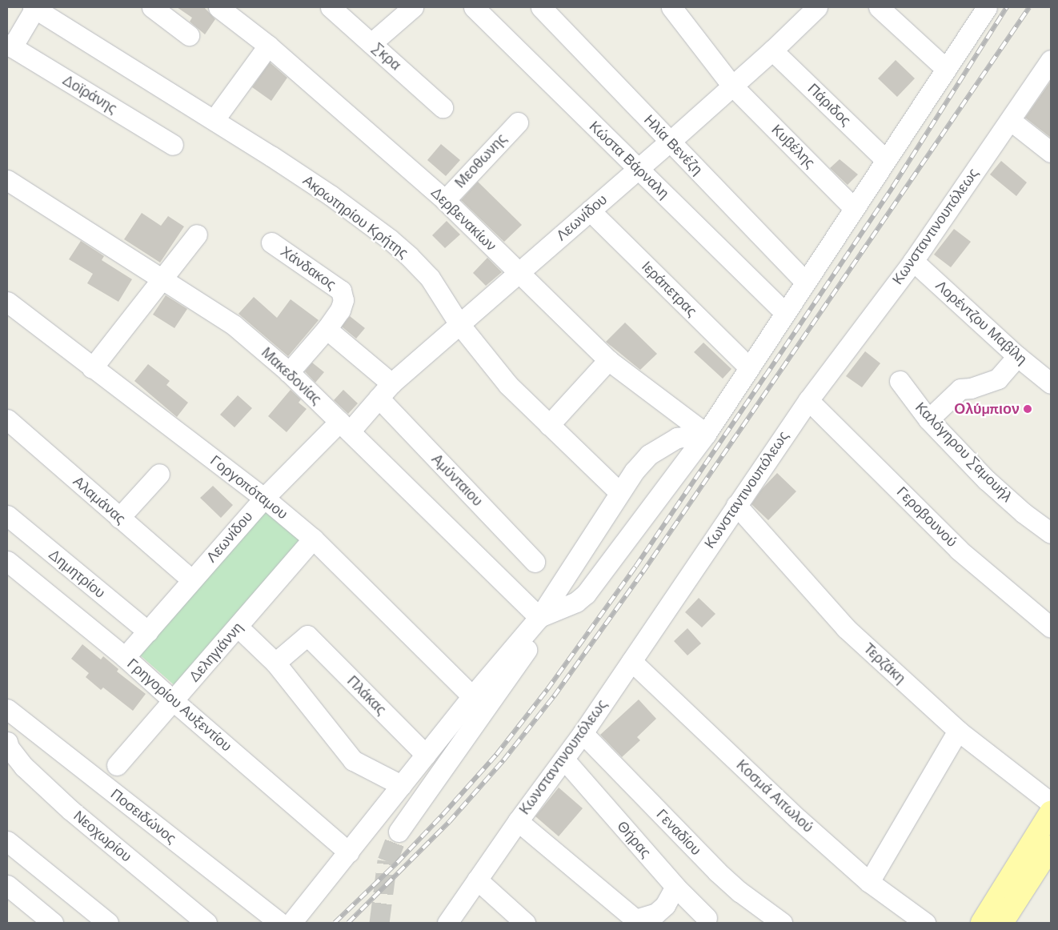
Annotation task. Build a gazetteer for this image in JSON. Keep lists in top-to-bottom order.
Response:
{
  "streets": {
    "street": [
      "Σκρα",
      "Δοϊράνης",
      "Πάριδος",
      "Ηλία Βενέζη",
      "Κυβέλης",
      "Κώστα Βάρναλη",
      "Μεοθωνης",
      "Ακρωτηρίου Κρήτης",
      "Λεωνίδου",
      "Δερβενακίων",
      "Κωνσταντινουπόλεως",
      "Χάνδακος",
      "Ιεράπετρας",
      "Λορέντζου Μαβίλη",
      "Μακεδονίας",
      "Καλόγηρου Σαμουήλ",
      "Αμύνταιου",
      "Γοργοπόταμου",
      "Αλαμάνας",
      "Γεροβουνού",
      "Δημητρίου",
      "Δεληγιάννη",
      "Τερζάκη",
      "Πλάκας",
      "Γρηγορίου Αυξεντίου",
      "Κοσμά Αιτωλού",
      "Ποσειδώνος",
      "Γεναδίου",
      "Νεοχωρίου",
      "Θήρας"
    ]
  },
  "crossings": [
    ["Πάριδος", "Λεωνίδου"],
    ["Ηλία Βενέζη", "Λεωνίδου"],
    ["Κυβέλης", "Λεωνίδου"],
    ["Κώστα Βάρναλη", "Λεωνίδου"],
    ["Μεοθωνης", "Δερβενακίων"],
    ["Ακρωτηρίου Κρήτης", "Λεωνίδου"],
    ["Λεωνίδου", "Δερβενακίων"],
    ["Λεωνίδου", "Ιεράπετρας"],
    ["Λεωνίδου", "Μακεδονίας"],
    ["Λεωνίδου", "Αμύνταιου"],
    ["Λεωνίδου", "Γοργοπόταμου"],
    ["Λεωνίδου", "Αλαμάνας"],
    ["Λεωνίδου", "Δημητρίου"],
    ["Λεωνίδου", "Γρηγορίου Αυξεντίου"],
    ["Κωνσταντινουπόλεως", "Λορέντζου Μαβίλη"],
    ["Κωνσταντινουπόλεως", "Γεροβουνού"],
    ["Κωνσταντινουπόλεως", "Τερζάκη"],
    ["Κωνσταντινουπόλεως", "Κοσμά Αιτωλού"],
    ["Κωνσταντινουπόλεως", "Γεναδίου"],
    ["Κωνσταντινουπόλεως", "Θήρας"],
    ["Χάνδακος", "Μακεδονίας"],
    ["Γοργοπόταμου", "Δεληγιάννη"],
    ["Δεληγιάννη", "Γρηγορίου Αυξεντίου"]
  ],
  "places": ["Ολύμπιον"]
}
